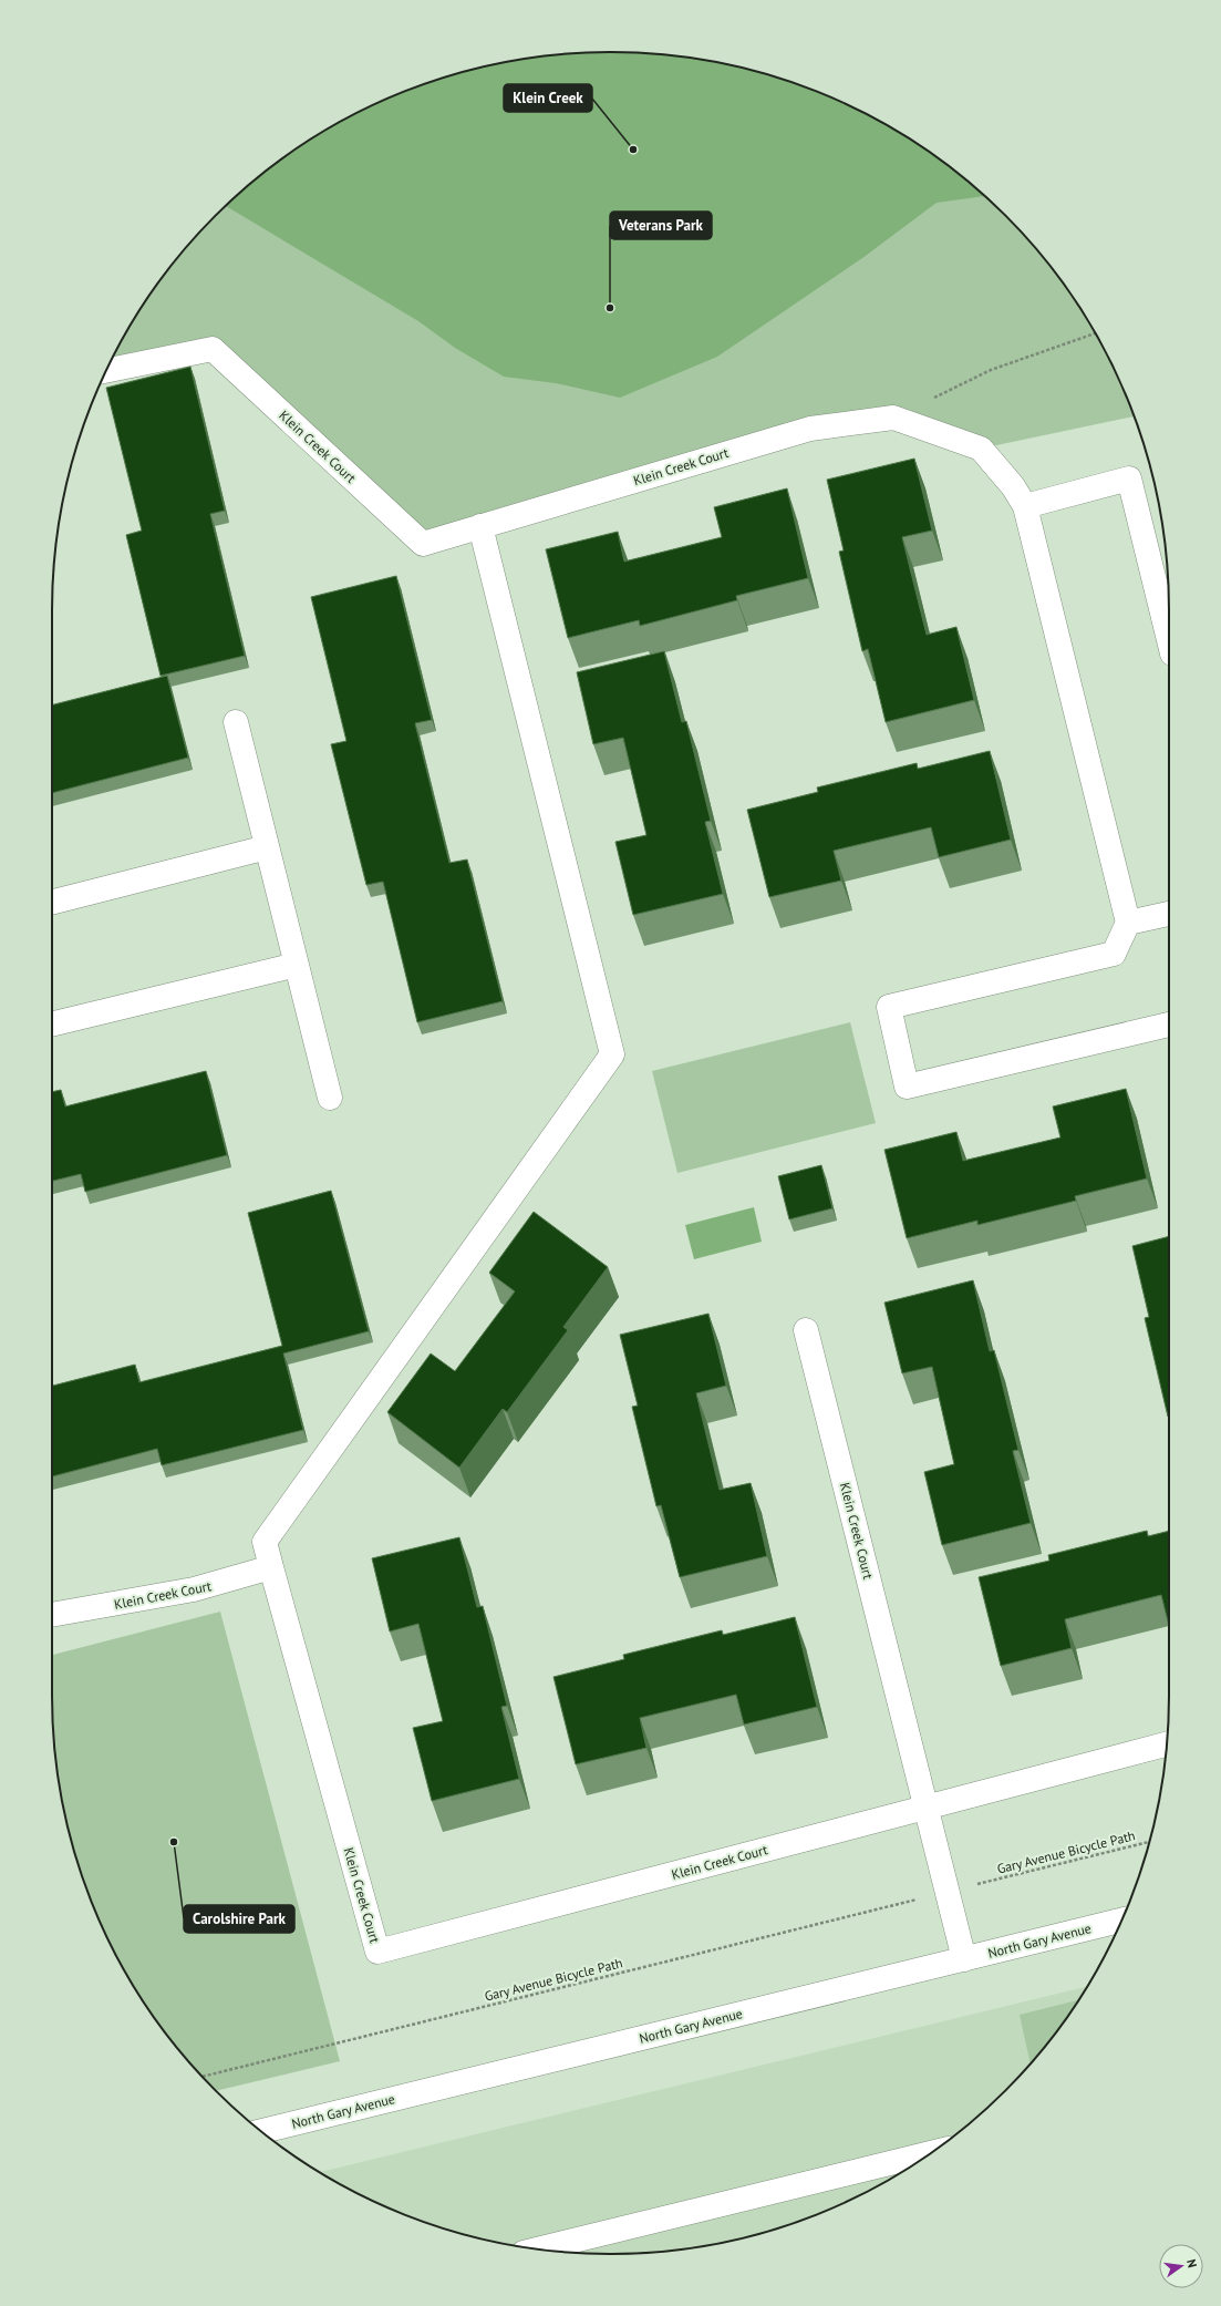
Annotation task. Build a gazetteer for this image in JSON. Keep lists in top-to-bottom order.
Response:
{
  "streets": {
    "street": ["Klein Creek Court", "North Gary Avenue"],
    "path": ["Gary Avenue Bicycle Path"]
  },
  "crossings": [
    ["Klein Creek Court", "North Gary Avenue"]
  ],
  "places": ["Klein Creek", "Veterans Park", "Carolshire Park"],
  "north": "right"
}
